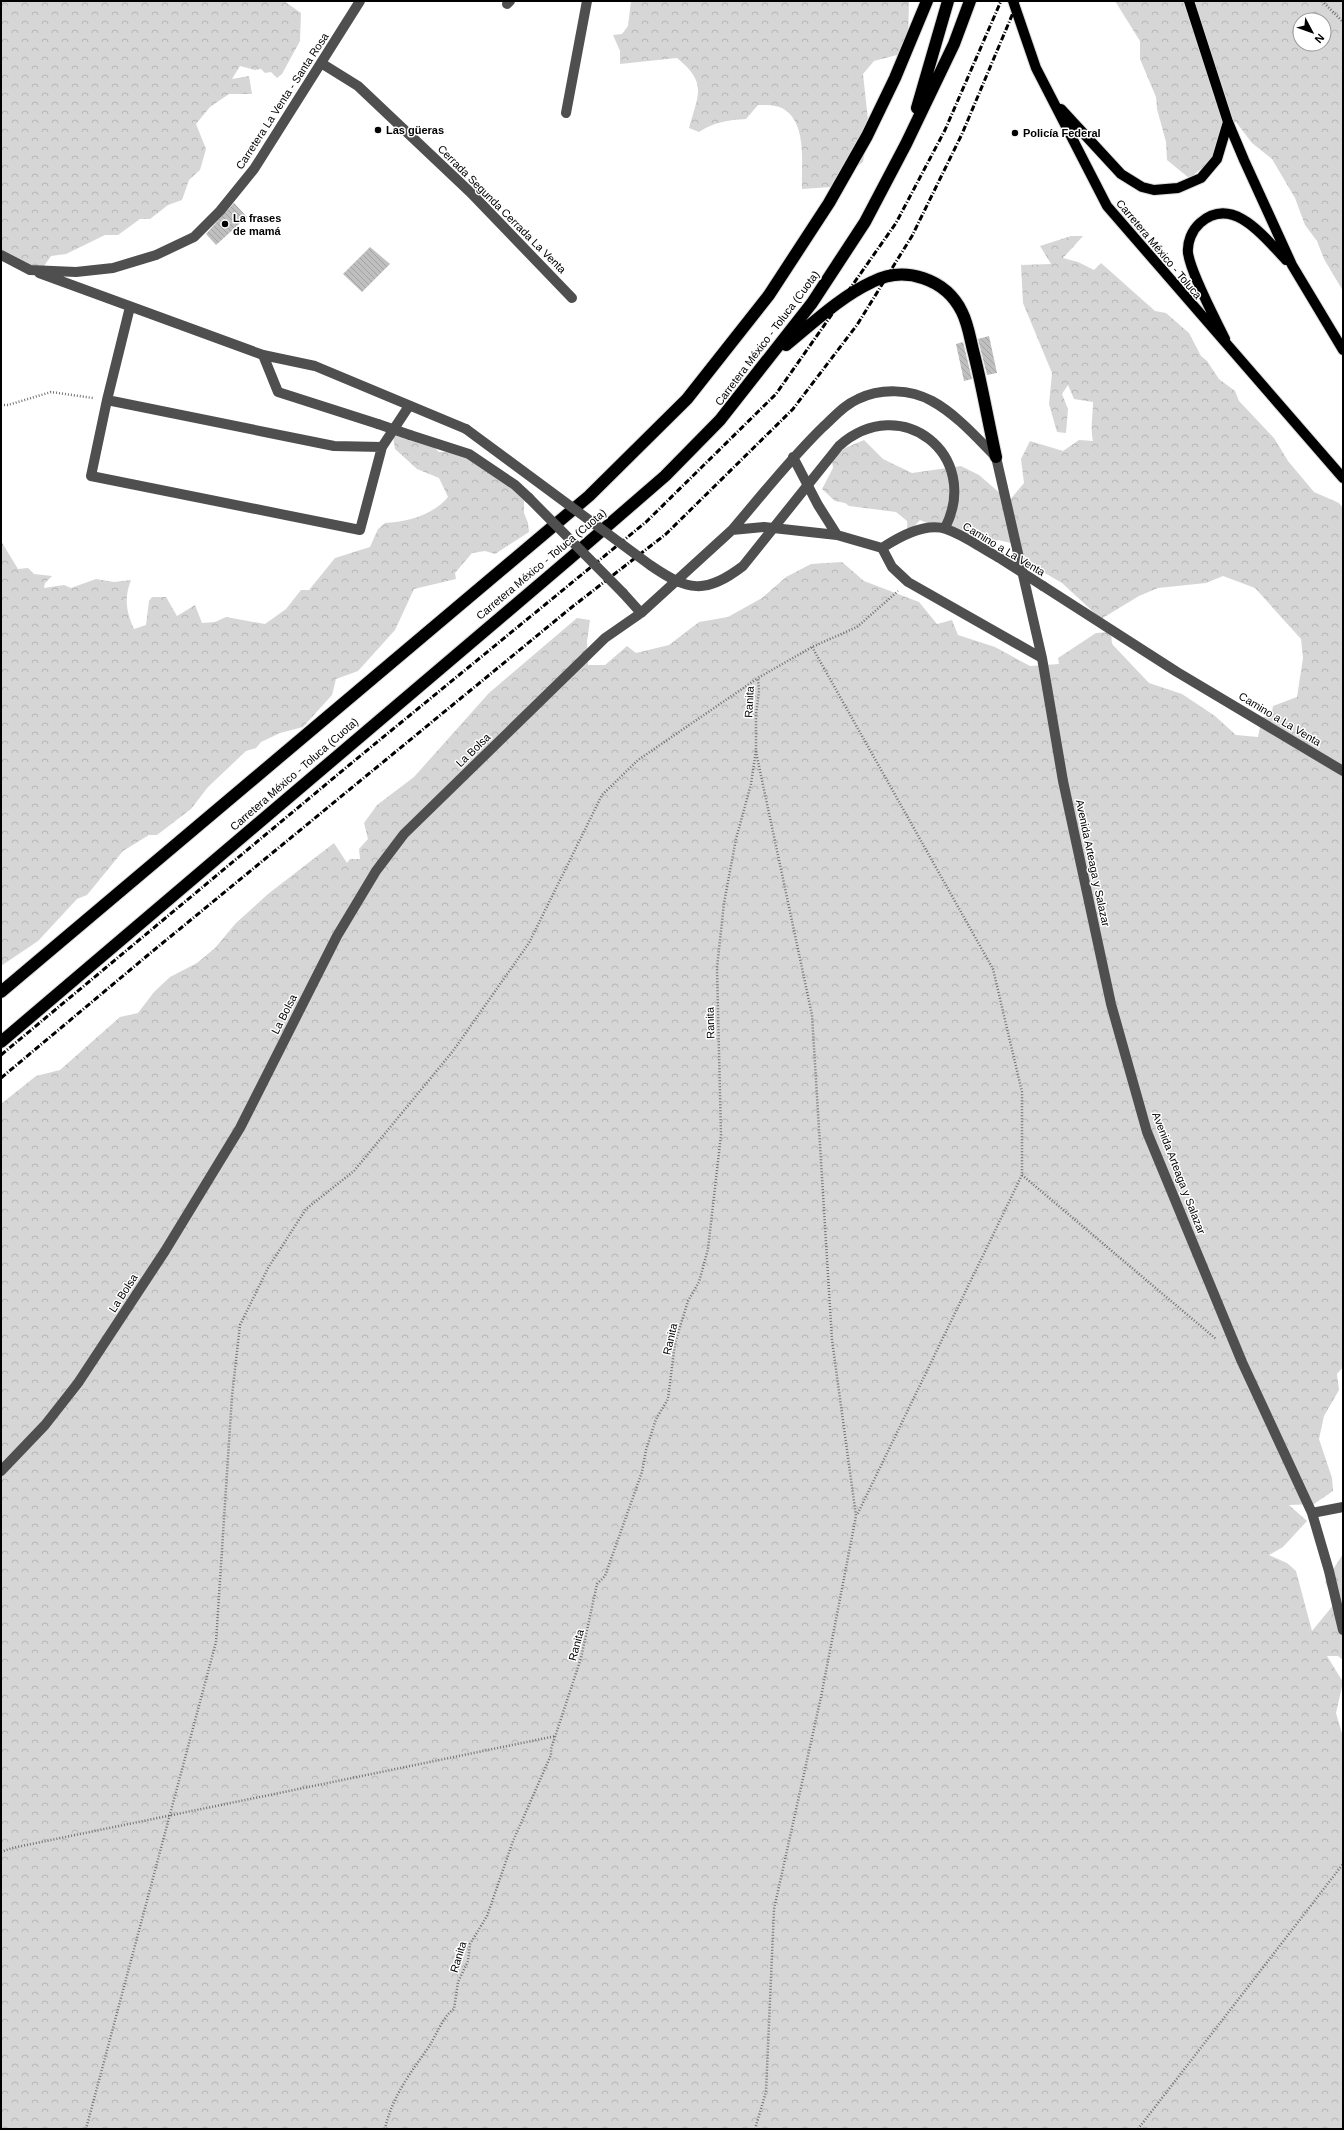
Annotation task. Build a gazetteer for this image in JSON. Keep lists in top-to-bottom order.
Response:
{
  "streets": {
    "highway": ["Carretera México - Toluca (Cuota)"],
    "main road": ["Carretera México - Toluca"],
    "street": [
      "Carretera La Venta - Santa Rosa",
      "Cerrada Segunda Cerrada La Venta",
      "Camino a La Venta",
      "La Bolsa",
      "Avenida Arteaga y Salazar"
    ],
    "path": ["Ranita"]
  },
  "crossings": [
    ["Carretera La Venta - Santa Rosa", "Cerrada Segunda Cerrada La Venta"]
  ],
  "places": ["Las güeras", "Policía Federal", "La frases de mamá"],
  "north": "bottom right"
}
